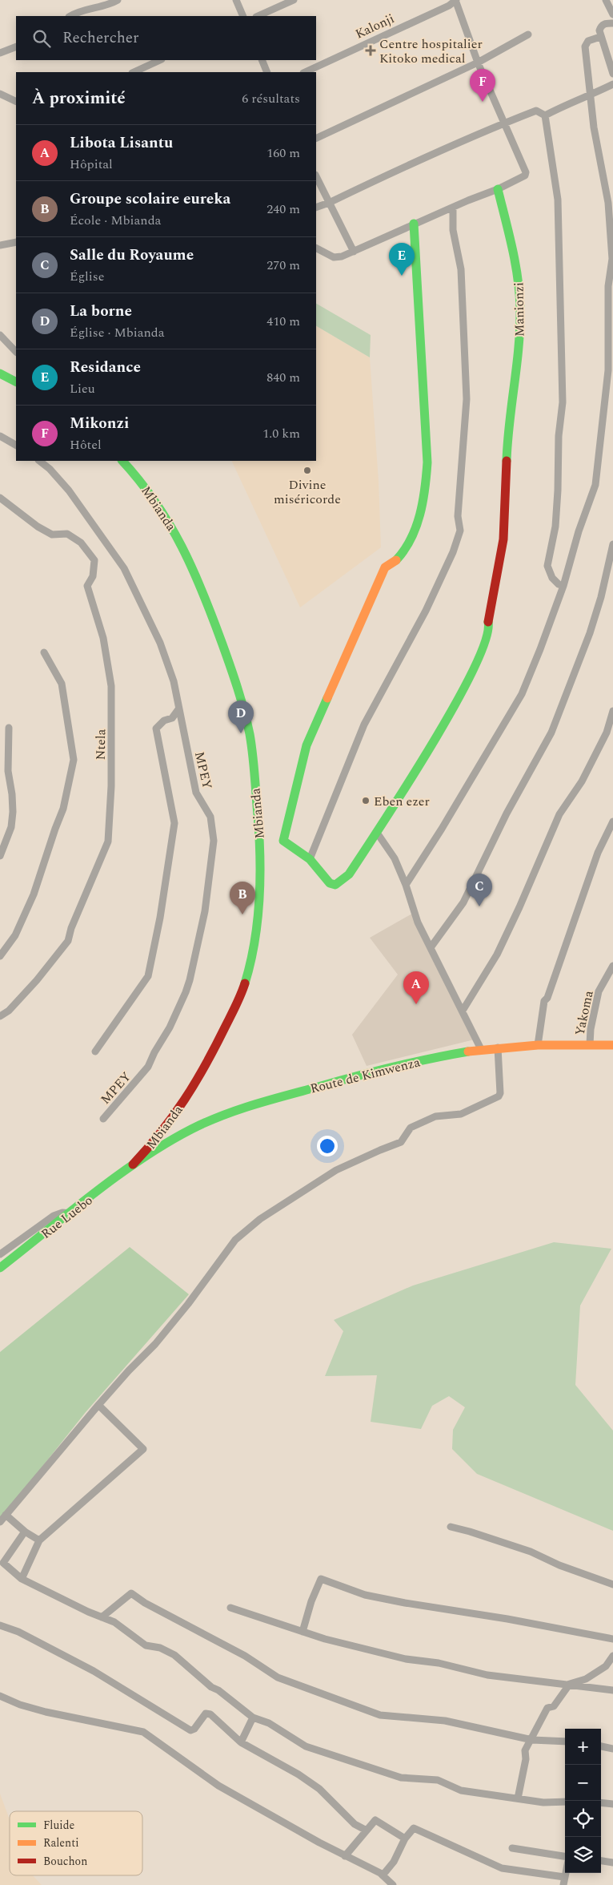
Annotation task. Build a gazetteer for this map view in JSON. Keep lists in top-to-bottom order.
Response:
{
  "streets": {
    "street": [
      "Kalonji",
      "Manionzi",
      "Mbianda",
      "Ntela",
      "MPEY",
      "Yakoma",
      "Route de Kimwenza",
      "Rue Luebo"
    ]
  },
  "crossings": [
    ["Mbianda", "Route de Kimwenza"],
    ["Mbianda", "Rue Luebo"],
    ["Yakoma", "Route de Kimwenza"],
    ["Route de Kimwenza", "Rue Luebo"]
  ],
  "places": {
    "health": ["Centre hospitalier Kitoko medical"],
    "other": ["Divine miséricorde", "Eben ezer"]
  },
  "legend": ["Fluide", "Ralenti", "Bouchon"],
  "page": {
    "search": "Rechercher",
    "pins": [
      "F",
      "E",
      "D",
      "C",
      "B",
      "A"
    ],
    "heading": ["À proximité", "6 résultats"],
    "list": [
      {
        "mark": "A",
        "name": "Libota Lisantu",
        "note": "Hôpital",
        "value": "160 m"
      },
      {
        "mark": "B",
        "name": "Groupe scolaire eureka",
        "note": "École · Mbianda",
        "value": "240 m"
      },
      {
        "mark": "C",
        "name": "Salle du Royaume",
        "note": "Église",
        "value": "270 m"
      },
      {
        "mark": "D",
        "name": "La borne",
        "note": "Église · Mbianda",
        "value": "410 m"
      },
      {
        "mark": "E",
        "name": "Residance",
        "note": "Lieu",
        "value": "840 m"
      },
      {
        "mark": "F",
        "name": "Mikonzi",
        "note": "Hôtel",
        "value": "1.0 km"
      }
    ],
    "map_buttons": ["+", "−"]
  }
}
